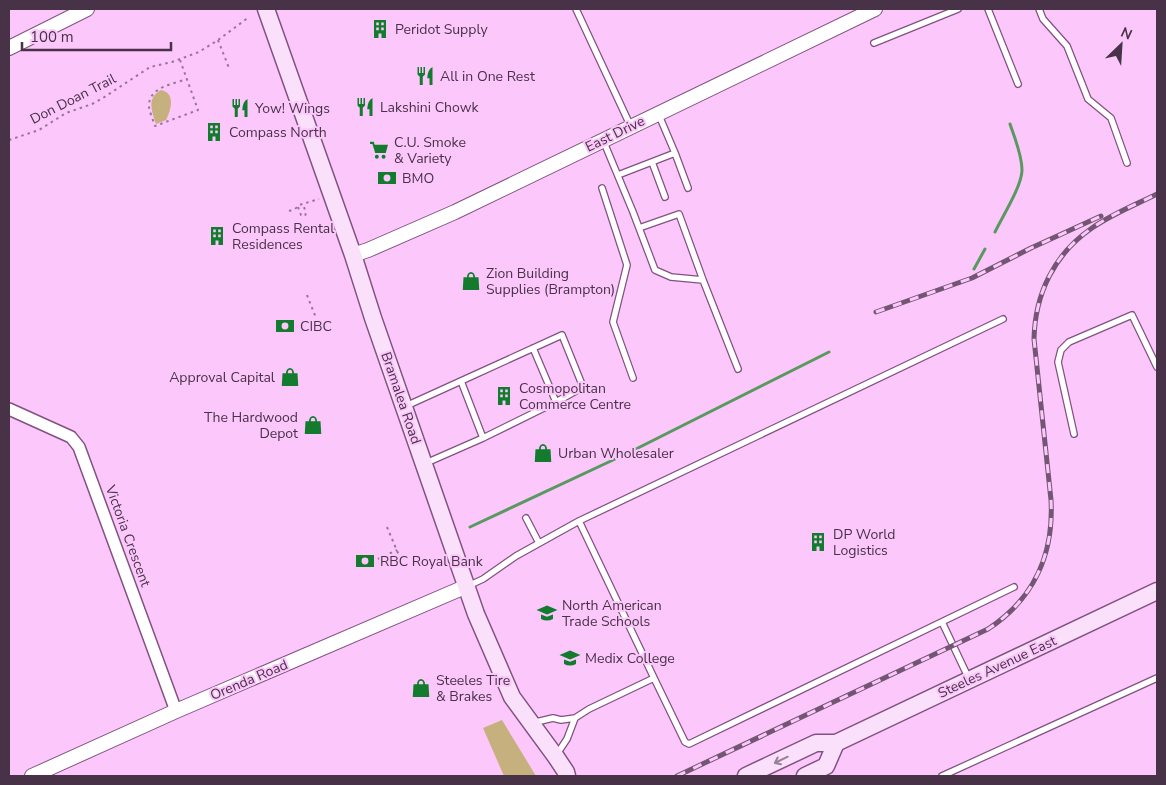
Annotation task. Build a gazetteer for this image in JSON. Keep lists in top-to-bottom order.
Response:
{
  "streets": {
    "main road": ["Bramalea Road", "Steeles Avenue East"],
    "street": ["East Drive", "Victoria Crescent", "Orenda Road"],
    "path": ["Don Doan Trail"]
  },
  "crossings": [
    ["East Drive", "Bramalea Road"],
    ["Bramalea Road", "Orenda Road"],
    ["Victoria Crescent", "Orenda Road"]
  ],
  "places": {
    "building": [
      "Peridot Supply",
      "Compass North",
      "Compass Rental Residences",
      "Cosmopolitan Commerce Centre",
      "DP World Logistics"
    ],
    "restaurant": ["All in One Rest", "Lakshini Chowk", "Yow! Wings"],
    "supermarket": ["C.U. Smoke & Variety"],
    "bank": ["BMO", "CIBC", "RBC Royal Bank"],
    "shop": [
      "Zion Building Supplies (Brampton)",
      "Approval Capital",
      "The Hardwood Depot",
      "Urban Wholesaler",
      "Steeles Tire & Brakes"
    ],
    "school or university": ["North American Trade Schools", "Medix College"]
  },
  "scale_bar": "100 m",
  "north": "top right"
}
